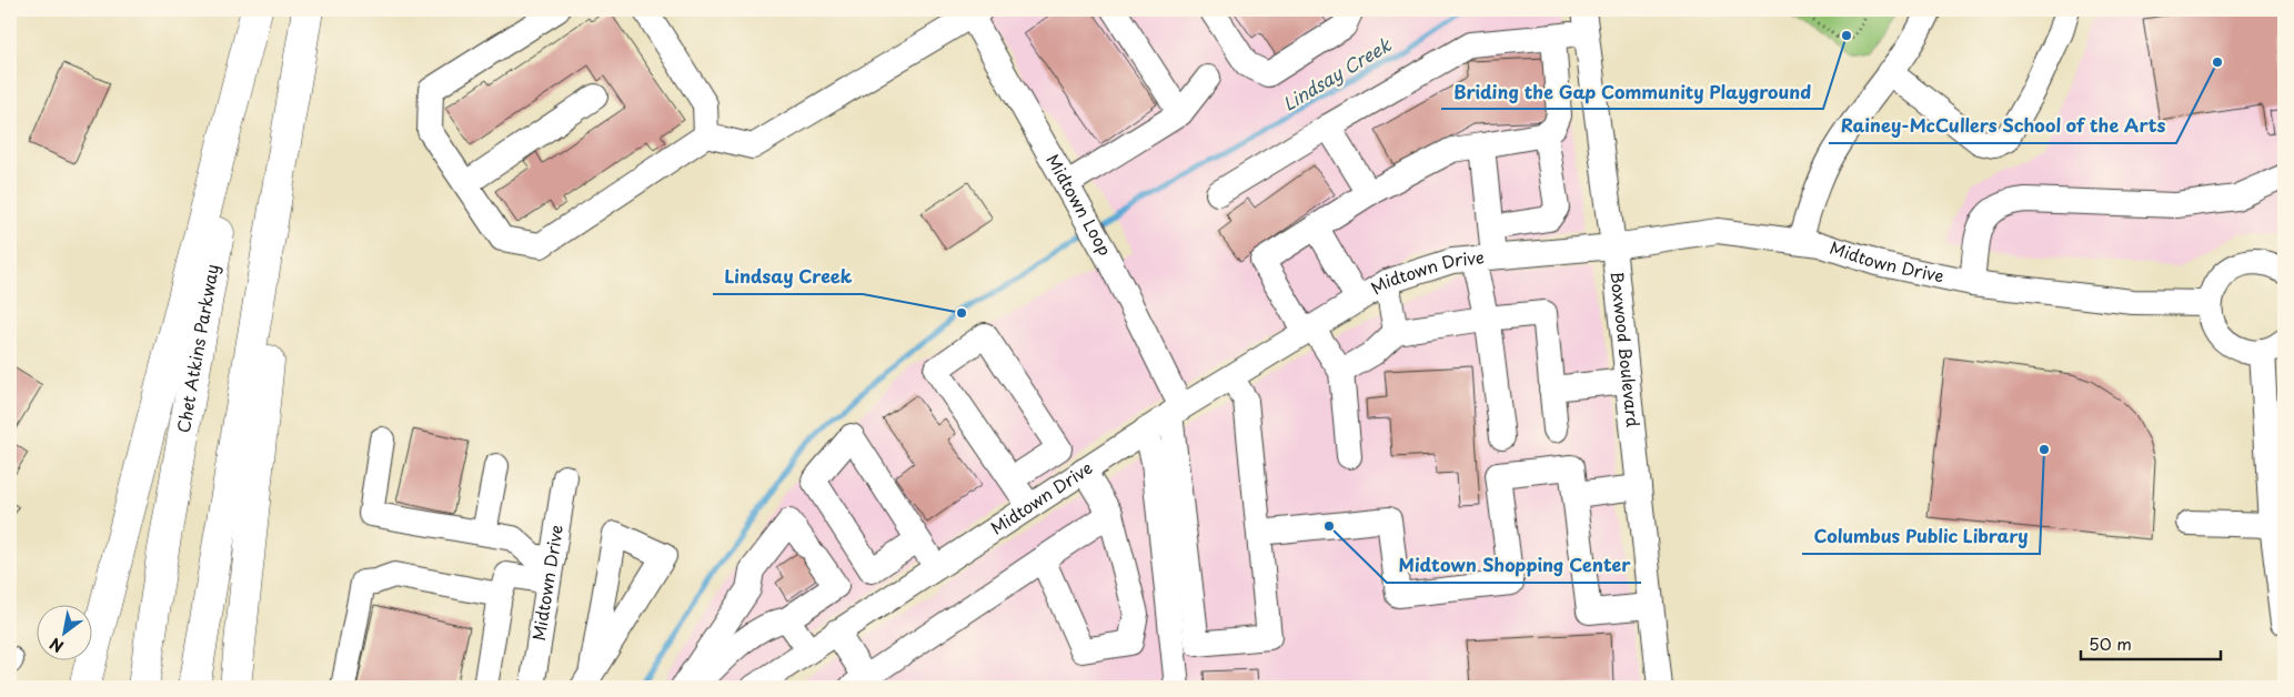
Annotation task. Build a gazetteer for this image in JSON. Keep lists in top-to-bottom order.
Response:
{
  "streets": {
    "highway": ["Chet Atkins Parkway"],
    "street": ["Midtown Loop", "Midtown Drive", "Boxwood Boulevard"]
  },
  "crossings": [
    ["Midtown Loop", "Midtown Drive"],
    ["Midtown Drive", "Boxwood Boulevard"]
  ],
  "water": ["Lindsay Creek"],
  "places": [
    "Briding the Gap Community Playground",
    "Rainey-McCullers School of the Arts",
    "Lindsay Creek",
    "Columbus Public Library",
    "Midtown Shopping Center"
  ],
  "scale_bar": "50 m",
  "north": "bottom left"
}
